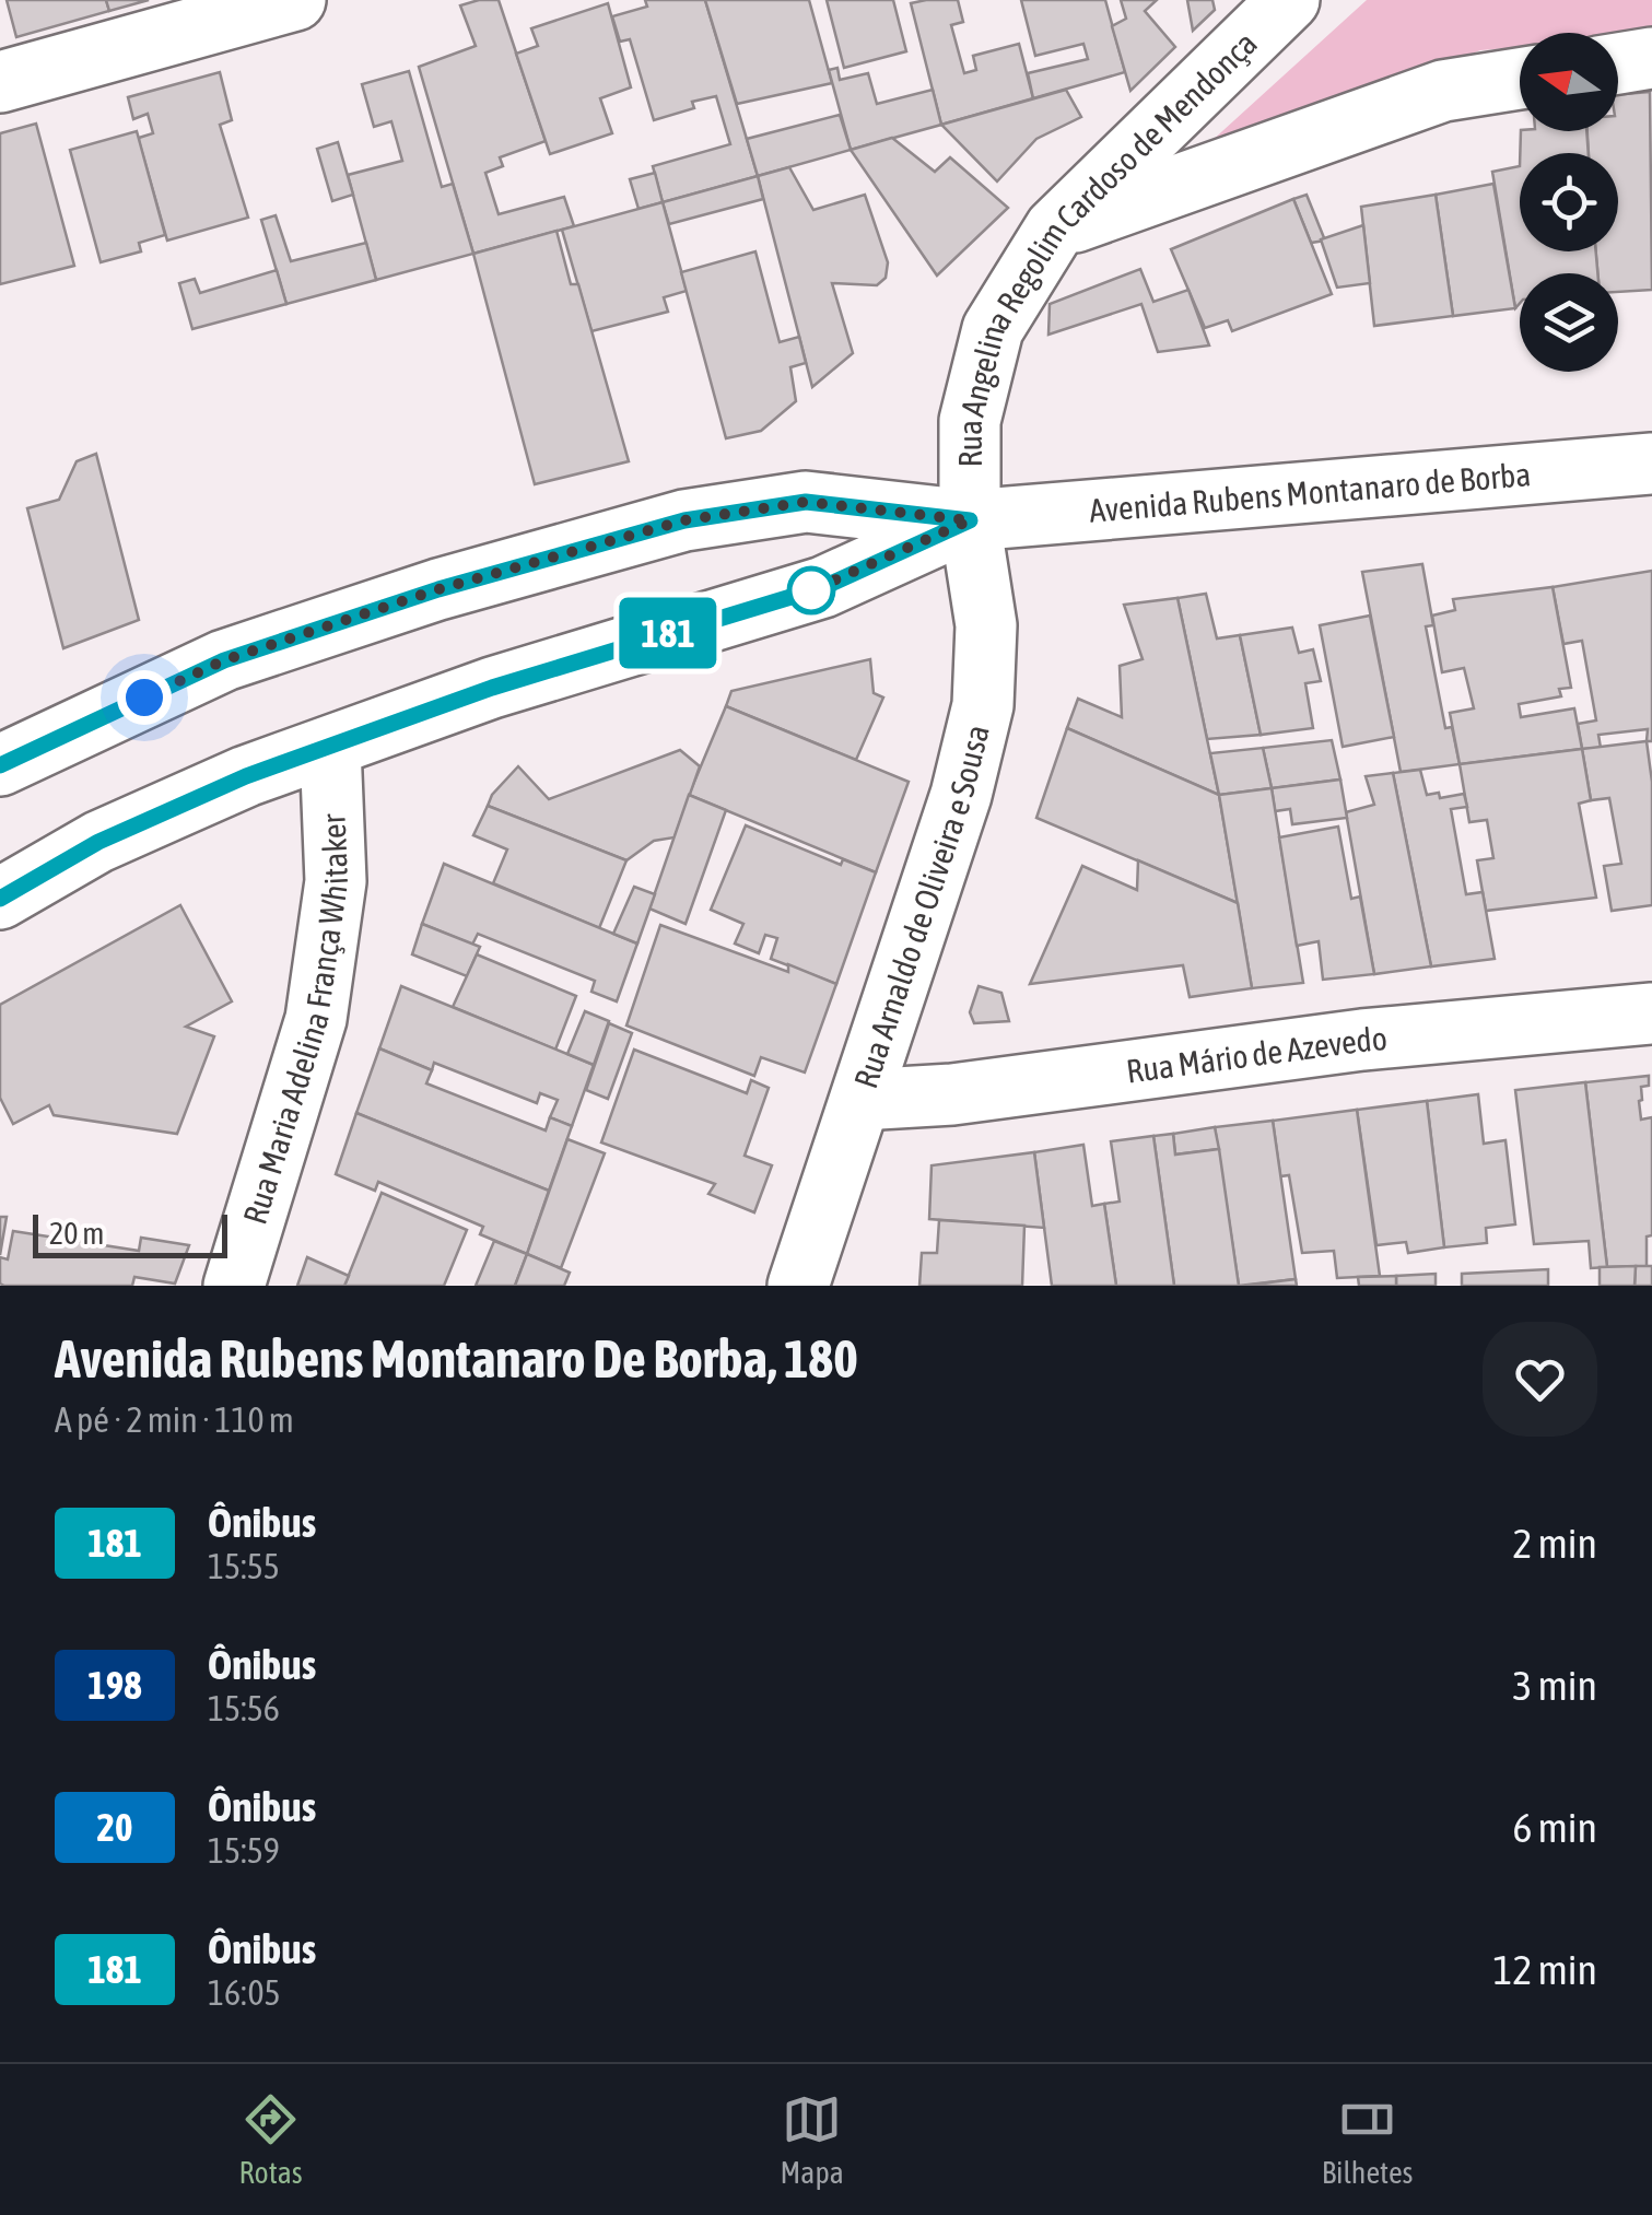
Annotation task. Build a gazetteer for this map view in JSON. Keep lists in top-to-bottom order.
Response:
{
  "streets": {
    "street": [
      "Rua Angelina Regolim Cardoso de Mendonça",
      "Avenida Rubens Montanaro de Borba",
      "Rua Arnaldo de Oliveira e Sousa",
      "Rua Maria Adelina França Whitaker",
      "Rua Mário de Azevedo"
    ]
  },
  "crossings": [
    ["Rua Angelina Regolim Cardoso de Mendonça", "Avenida Rubens Montanaro de Borba"],
    ["Rua Angelina Regolim Cardoso de Mendonça", "Rua Arnaldo de Oliveira e Sousa"],
    ["Avenida Rubens Montanaro de Borba", "Rua Arnaldo de Oliveira e Sousa"],
    ["Avenida Rubens Montanaro de Borba", "Rua Maria Adelina França Whitaker"],
    ["Rua Arnaldo de Oliveira e Sousa", "Rua Mário de Azevedo"]
  ],
  "lines": ["bus line 181"],
  "scale_bar": "20 m",
  "north": "left",
  "page": {
    "on_map": "181",
    "scale": "20 m",
    "heading": ["Avenida Rubens Montanaro De Borba, 180", "A pé · 2 min · 110 m"],
    "list": [
      {
        "mark": "181",
        "name": "Ônibus",
        "note": "15:55",
        "value": "2 min"
      },
      {
        "mark": "198",
        "name": "Ônibus",
        "note": "15:56",
        "value": "3 min"
      },
      {
        "mark": "20",
        "name": "Ônibus",
        "note": "15:59",
        "value": "6 min"
      },
      {
        "mark": "181",
        "name": "Ônibus",
        "note": "16:05",
        "value": "12 min"
      }
    ],
    "tabs": ["Rotas", "Mapa", "Bilhetes"]
  }
}
